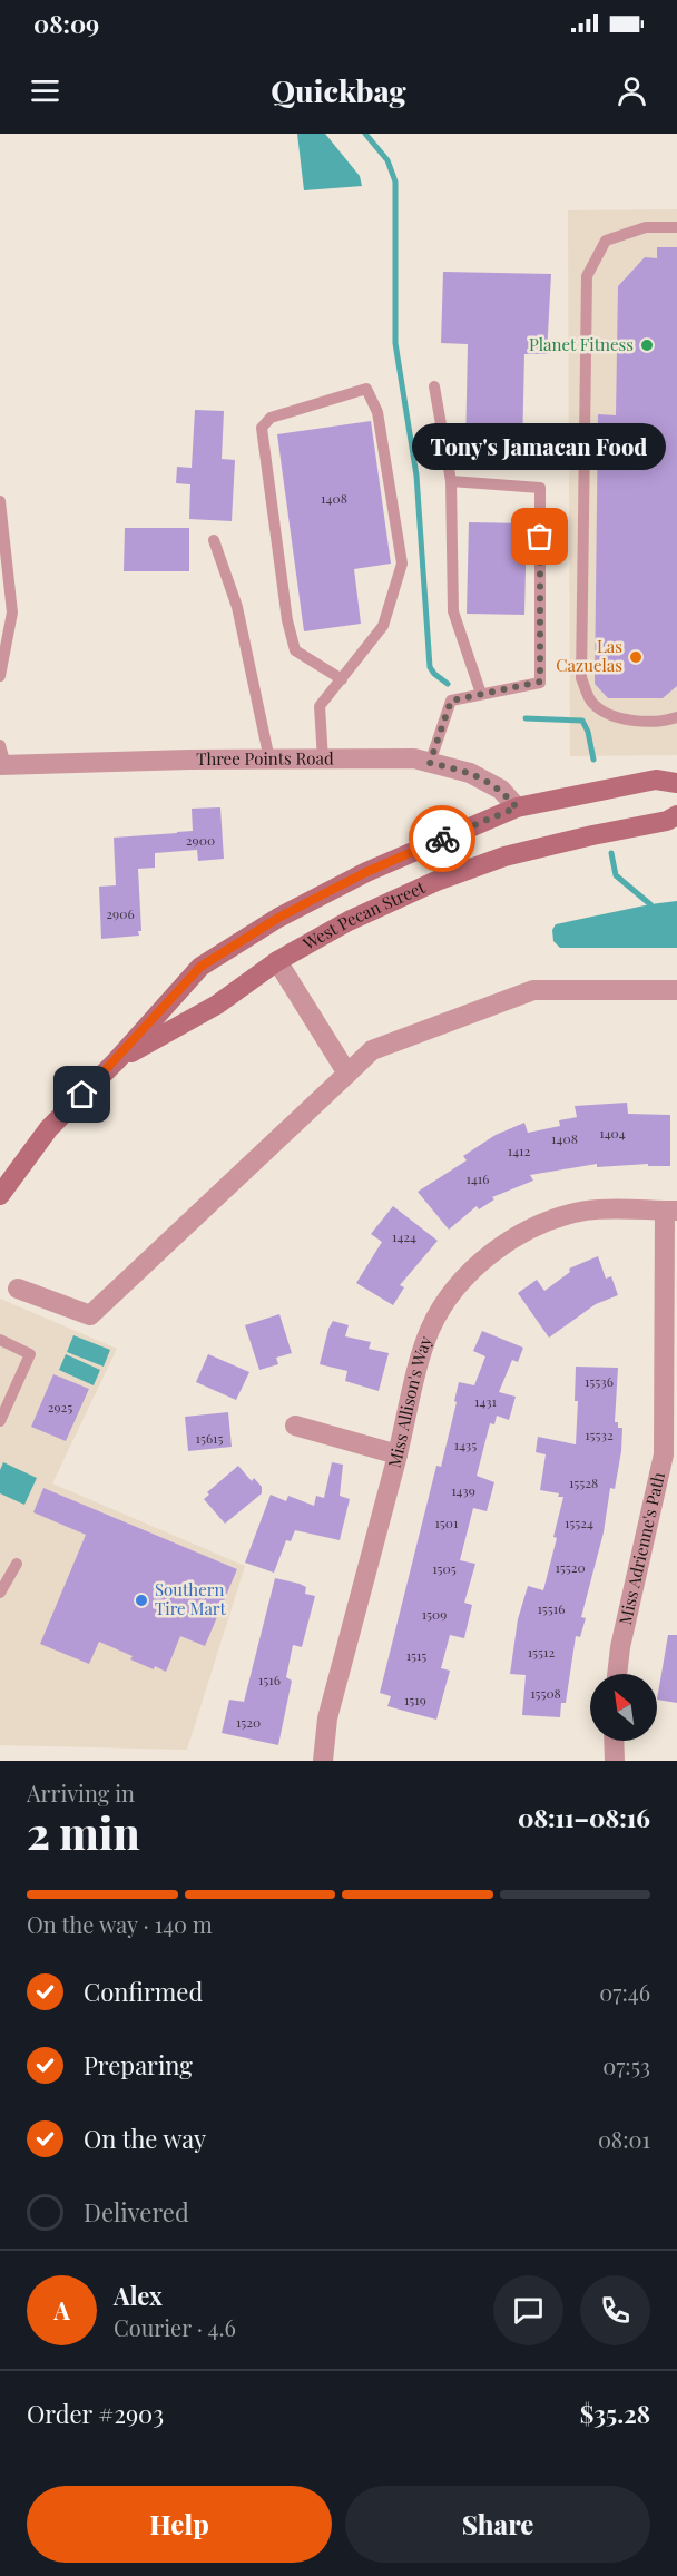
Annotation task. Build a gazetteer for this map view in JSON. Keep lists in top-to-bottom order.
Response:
{
  "streets": {
    "main road": ["West Pecan Street"],
    "street": ["Three Points Road", "Miss Allison's Way", "Miss Adrienne's Path"]
  },
  "crossings": [
    ["Three Points Road", "West Pecan Street"],
    ["Miss Allison's Way", "Miss Adrienne's Path"]
  ],
  "places": [
    "Planet Fitness",
    "Tony's Jamacan Food",
    "Las Cazuelas",
    "Southern Tire Mart"
  ],
  "house_numbers": [
    "1408",
    "2900",
    "2906",
    "1404",
    "1408",
    "1412",
    "1416",
    "1424",
    "15536",
    "1431",
    "2925",
    "15532",
    "15615",
    "1435",
    "15528",
    "1439",
    "1501",
    "15524",
    "15520",
    "1505",
    "15516",
    "1509",
    "15512",
    "1515",
    "1516",
    "15508",
    "1519",
    "1520"
  ],
  "north": "top left",
  "page": {
    "status": "08:09",
    "header": "Quickbag",
    "bubble": "Tony's Jamacan Food",
    "heading": ["2 min", "Arriving in", "08:11–08:16"],
    "panel": [
      "Alex",
      "Courier · 4.6",
      "Order #2903",
      "$35.28"
    ],
    "bar": "On the way · 140 m",
    "list": [
      ["Confirmed", "07:46"],
      ["Preparing", "07:53"],
      ["On the way", "08:01"],
      "Delivered"
    ],
    "round": "A",
    "buttons": ["Help", "Share"]
  }
}
